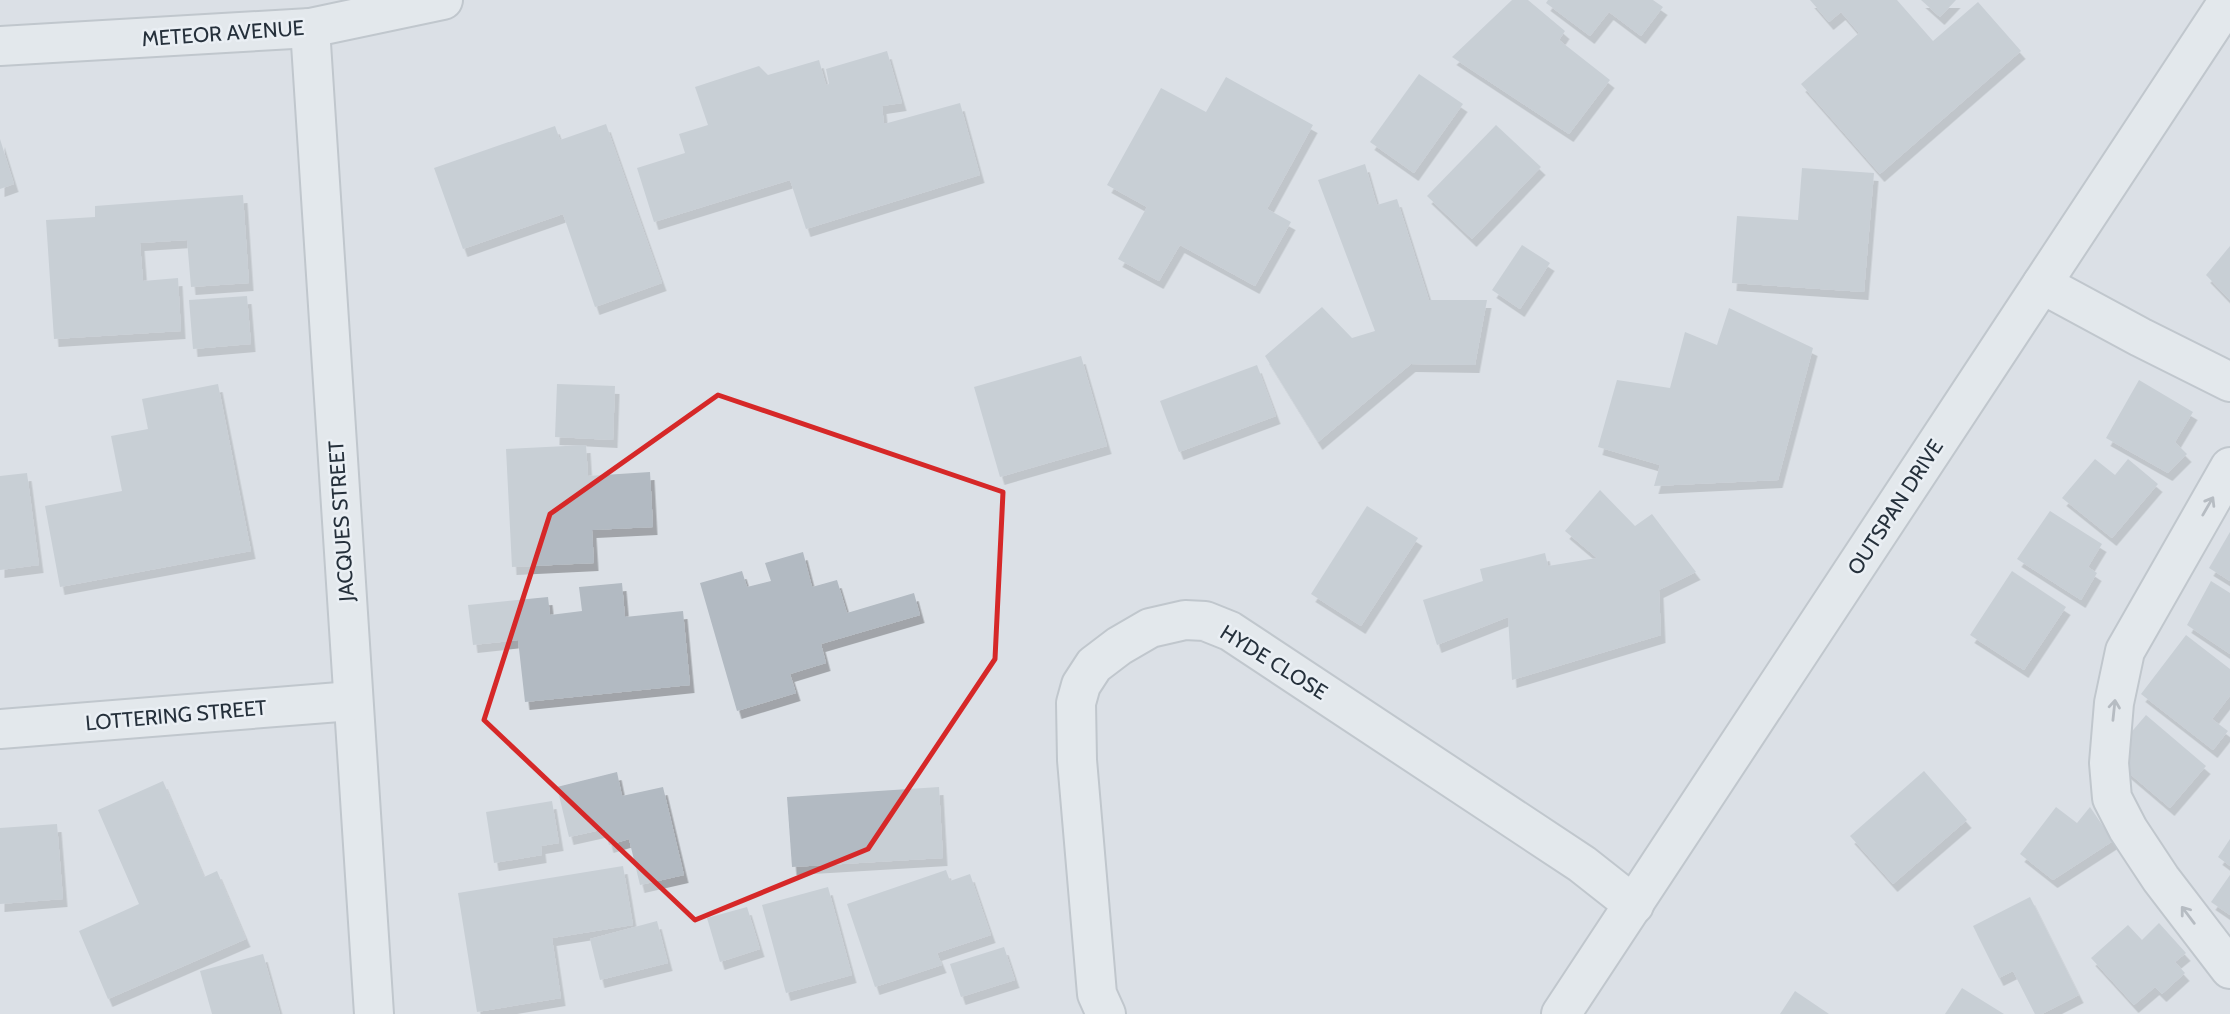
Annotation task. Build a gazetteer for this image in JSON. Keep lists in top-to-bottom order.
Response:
{
  "streets": {
    "street": [
      "METEOR AVENUE",
      "OUTSPAN DRIVE",
      "JACQUES STREET",
      "HYDE CLOSE",
      "LOTTERING STREET"
    ]
  },
  "crossings": [
    ["METEOR AVENUE", "JACQUES STREET"],
    ["OUTSPAN DRIVE", "HYDE CLOSE"],
    ["JACQUES STREET", "LOTTERING STREET"]
  ]
}
